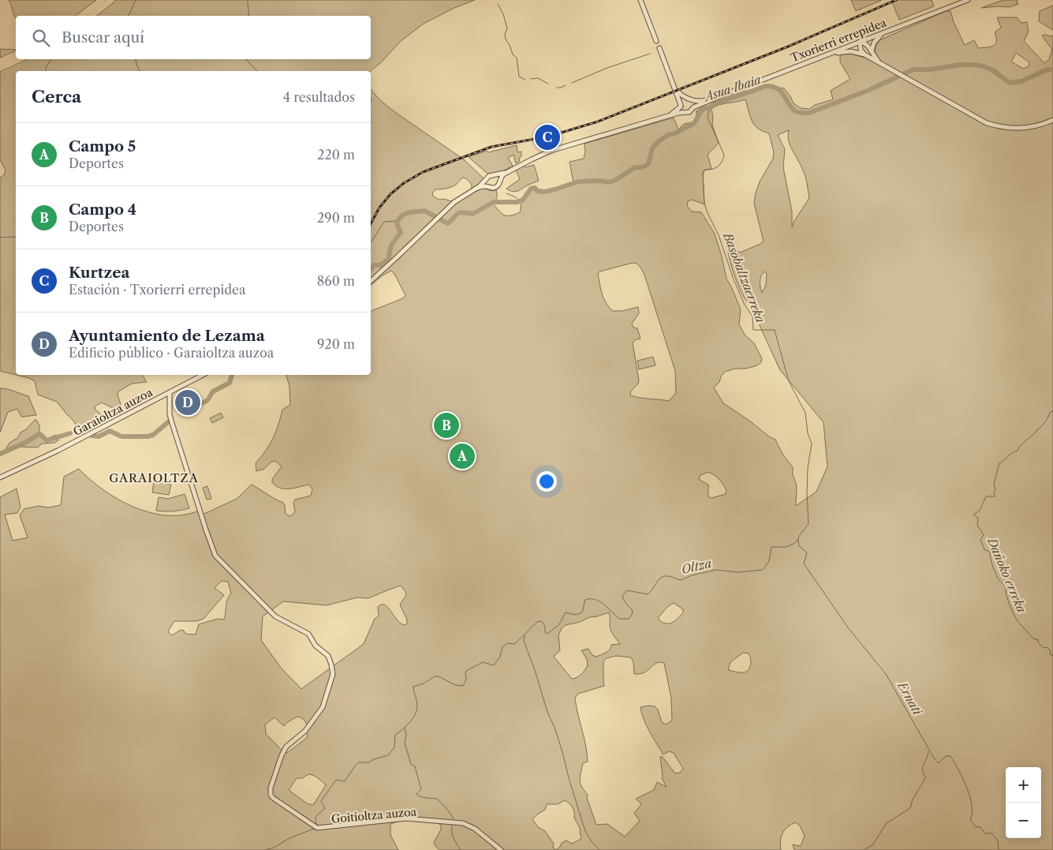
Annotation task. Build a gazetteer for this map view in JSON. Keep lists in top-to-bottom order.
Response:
{
  "streets": {
    "street": ["Txorierri errepidea", "Garaioltza auzoa", "Goitioltza auzoa"]
  },
  "crossings": [
    ["Garaioltza auzoa", "Goitioltza auzoa"]
  ],
  "districts": ["GARAIOLTZA"],
  "water": [
    "Asua Ibaia",
    "Basobaltzaerreka",
    "Oltza",
    "Dañoko erreka",
    "Ernati"
  ],
  "page": {
    "search": "Buscar aquí",
    "heading": ["Cerca", "4 resultados"],
    "list": [
      {
        "mark": "A",
        "name": "Campo 5",
        "note": "Deportes",
        "value": "220 m"
      },
      {
        "mark": "B",
        "name": "Campo 4",
        "note": "Deportes",
        "value": "290 m"
      },
      {
        "mark": "C",
        "name": "Kurtzea",
        "note": "Estación · Txorierri errepidea",
        "value": "860 m"
      },
      {
        "mark": "D",
        "name": "Ayuntamiento de Lezama",
        "note": "Edificio público · Garaioltza auzoa",
        "value": "920 m"
      }
    ],
    "pins": [
      "C",
      "D",
      "B",
      "A"
    ],
    "map_buttons": ["+", "−"]
  }
}
